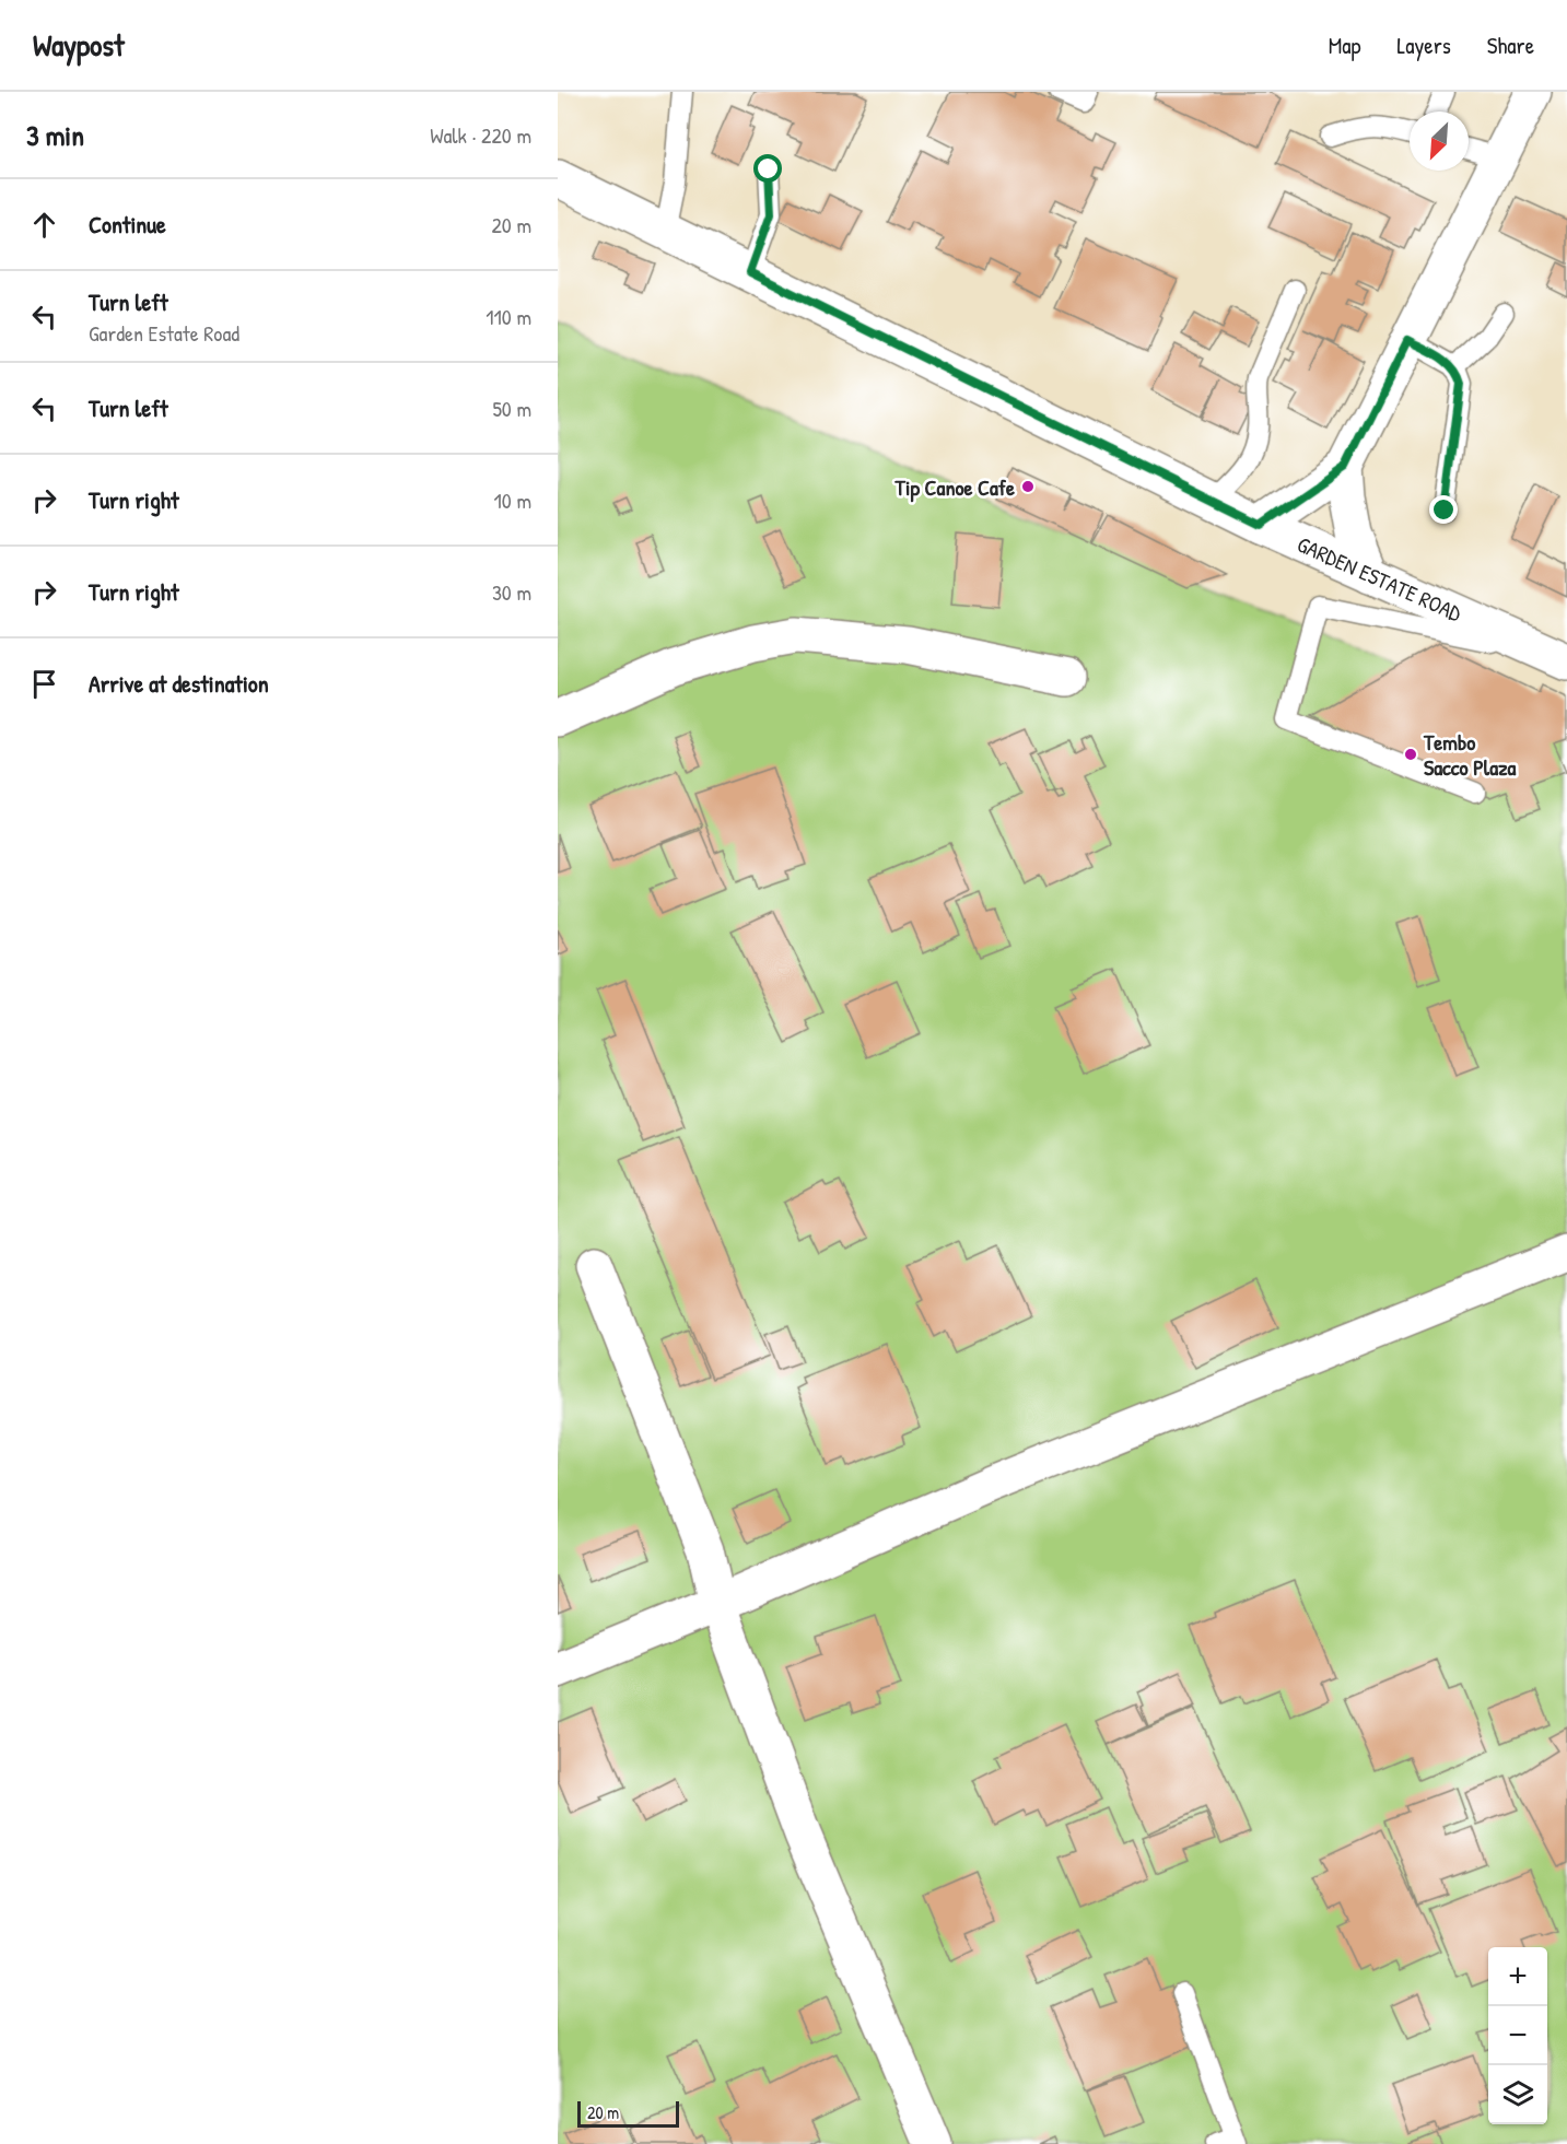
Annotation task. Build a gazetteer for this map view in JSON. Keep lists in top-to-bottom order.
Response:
{
  "streets": {
    "street": ["GARDEN ESTATE ROAD"]
  },
  "places": ["Tip Canoe Cafe", "Tembo Sacco Plaza"],
  "scale_bar": "20 m",
  "north": "bottom left",
  "page": {
    "header": "Waypost",
    "nav": ["Map", "Layers", "Share"],
    "heading": ["3 min", "Walk · 220 m"],
    "list": [
      ["Continue", "20 m"],
      ["Turn left", "Garden Estate Road", "110 m"],
      ["Turn left", "50 m"],
      ["Turn right", "10 m"],
      ["Turn right", "30 m"],
      "Arrive at destination"
    ],
    "map_buttons": ["+", "−"],
    "scale": "20 m"
  }
}
